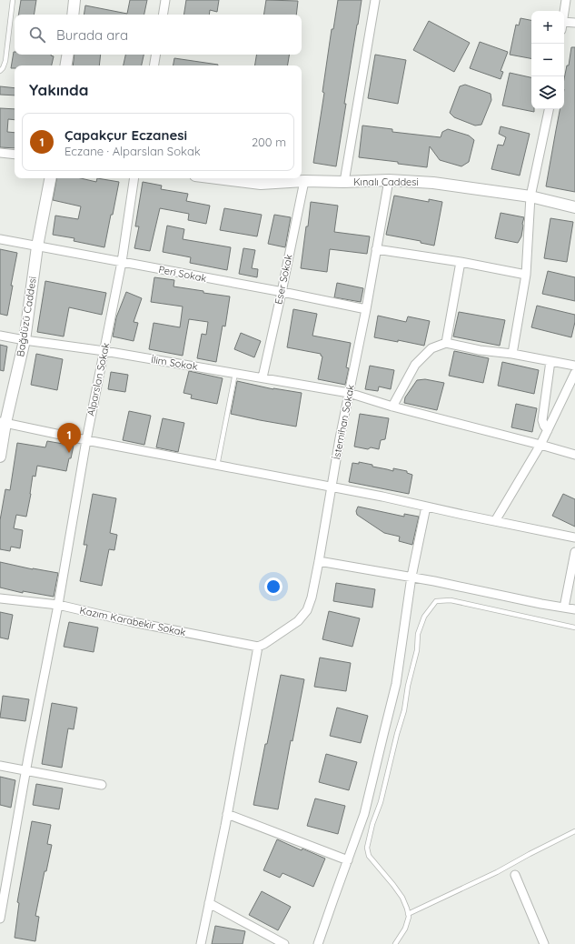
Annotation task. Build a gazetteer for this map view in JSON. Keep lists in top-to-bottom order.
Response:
{
  "streets": {
    "street": [
      "Kınalı Caddesi",
      "Peri Sokak",
      "Eser Sokak",
      "Bağdüzü Caddesi",
      "İlim Sokak",
      "Alparslan Sokak",
      "İstemihan Sokak",
      "Kazım Karabekir Sokak"
    ]
  },
  "crossings": [
    ["Kınalı Caddesi", "Eser Sokak"],
    ["Kınalı Caddesi", "İstemihan Sokak"],
    ["Peri Sokak", "Eser Sokak"],
    ["Peri Sokak", "Bağdüzü Caddesi"],
    ["Peri Sokak", "Alparslan Sokak"],
    ["Peri Sokak", "İstemihan Sokak"],
    ["Eser Sokak", "İlim Sokak"],
    ["Bağdüzü Caddesi", "İlim Sokak"],
    ["İlim Sokak", "Alparslan Sokak"],
    ["İlim Sokak", "İstemihan Sokak"],
    ["Alparslan Sokak", "Kazım Karabekir Sokak"],
    ["İstemihan Sokak", "Kazım Karabekir Sokak"]
  ],
  "page": {
    "map_buttons": ["+", "−"],
    "search": "Burada ara",
    "heading": "Yakında",
    "list": [
      {
        "mark": "1",
        "name": "Çapakçur Eczanesi",
        "note": "Eczane · Alparslan Sokak",
        "value": "200 m"
      }
    ],
    "pins": "1"
  }
}
